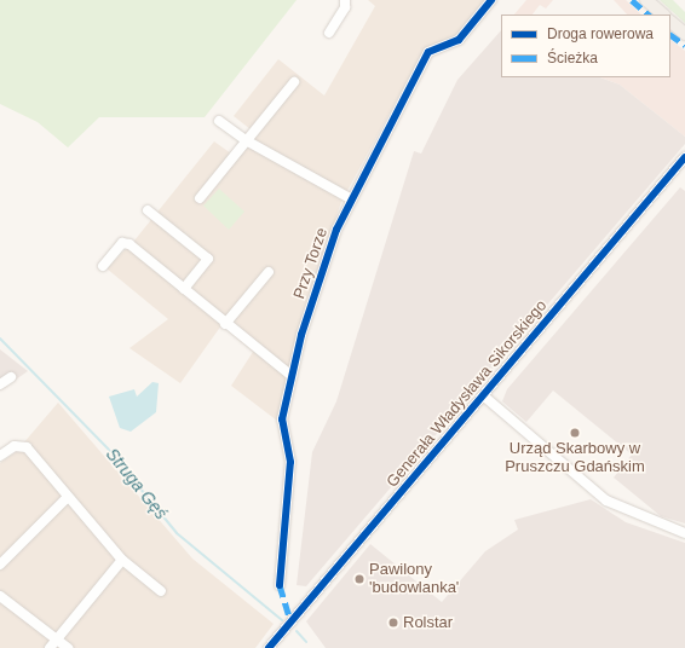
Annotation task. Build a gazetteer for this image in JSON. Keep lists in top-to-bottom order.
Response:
{
  "streets": {
    "street": ["Przy Torze", "Generała Władysława Sikorskiego"]
  },
  "water": ["Struga Gęś"],
  "places": ["Urząd Skarbowy w Pruszczu Gdańskim", "Pawilony 'budowlanka'", "Rolstar"],
  "legend": ["Droga rowerowa", "Ścieżka"]
}
